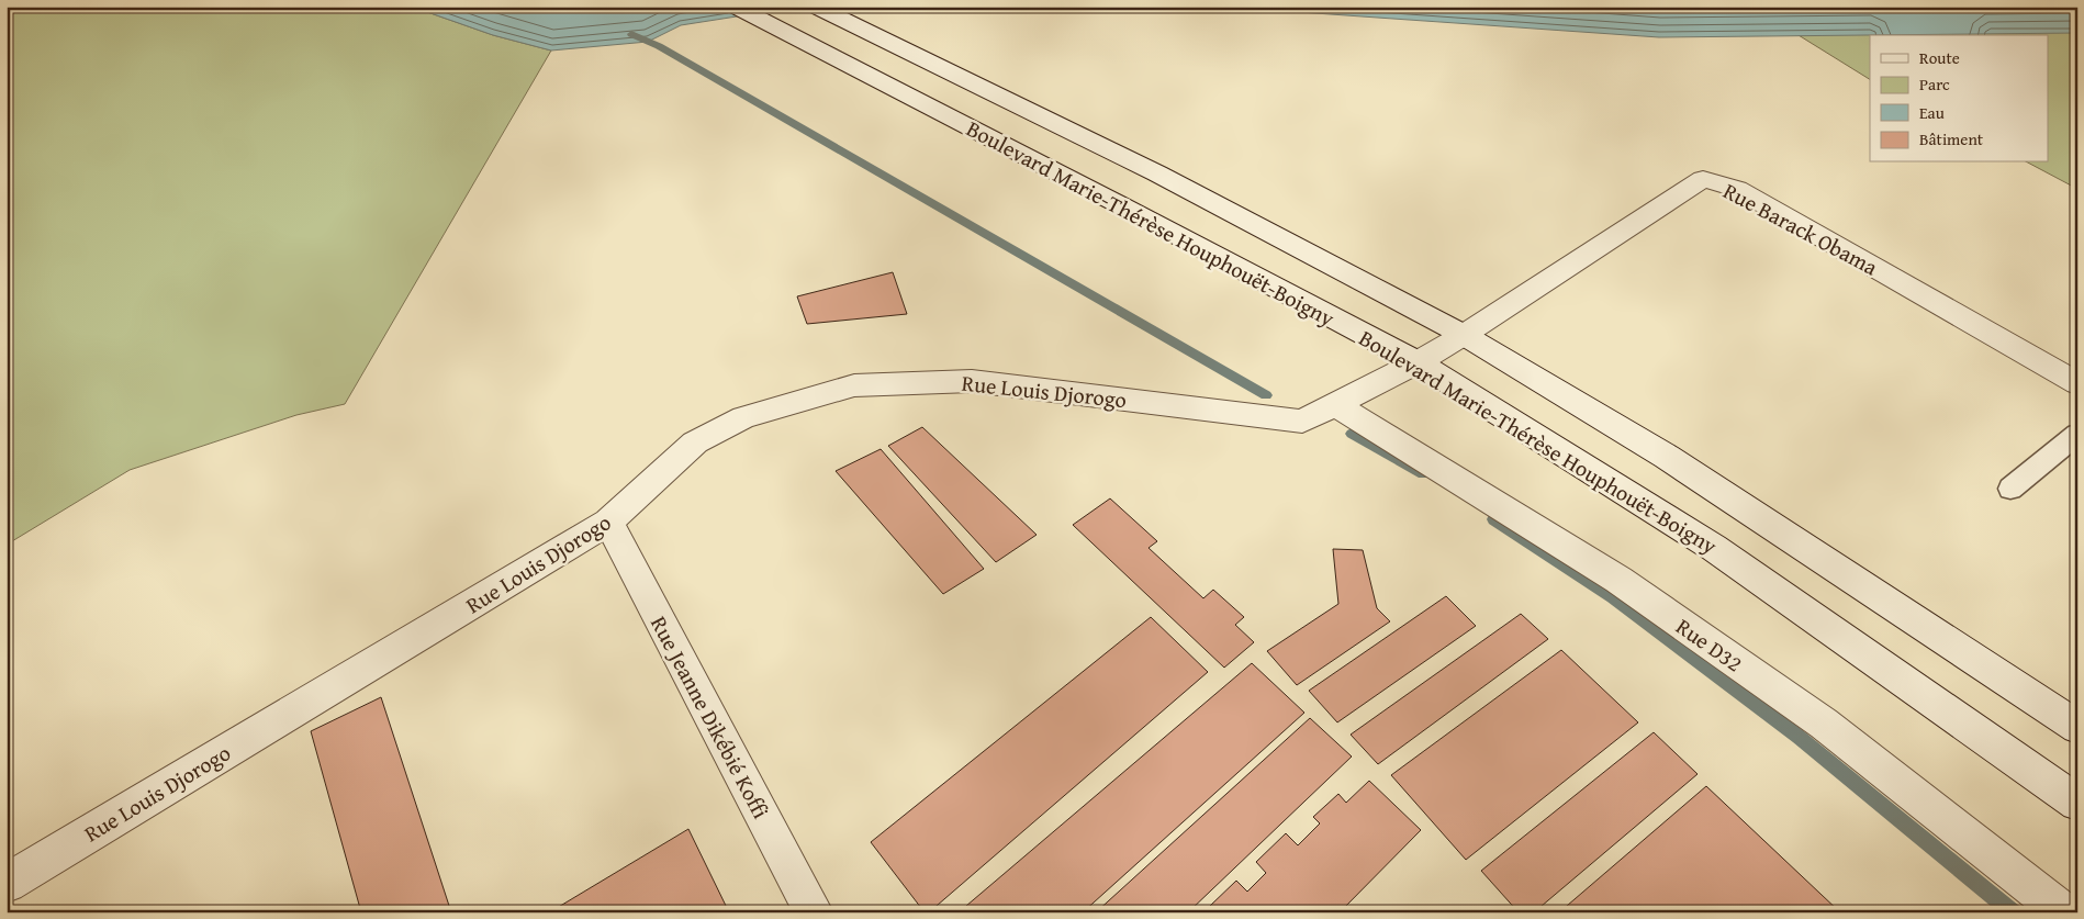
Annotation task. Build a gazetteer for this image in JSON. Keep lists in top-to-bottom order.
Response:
{
  "streets": {
    "street": [
      "Boulevard Marie-Thérèse Houphouët-Boigny",
      "Rue Barack Obama",
      "Rue Louis Djorogo",
      "Rue D32",
      "Rue Jeanne Dikébié Koffi"
    ]
  },
  "crossings": [
    ["Boulevard Marie-Thérèse Houphouët-Boigny", "Rue Barack Obama"],
    ["Boulevard Marie-Thérèse Houphouët-Boigny", "Rue Louis Djorogo"],
    ["Rue Barack Obama", "Rue Louis Djorogo"],
    ["Rue Louis Djorogo", "Rue D32"],
    ["Rue Louis Djorogo", "Rue Jeanne Dikébié Koffi"]
  ],
  "legend": [
    "Route",
    "Parc",
    "Eau",
    "Bâtiment"
  ]
}
